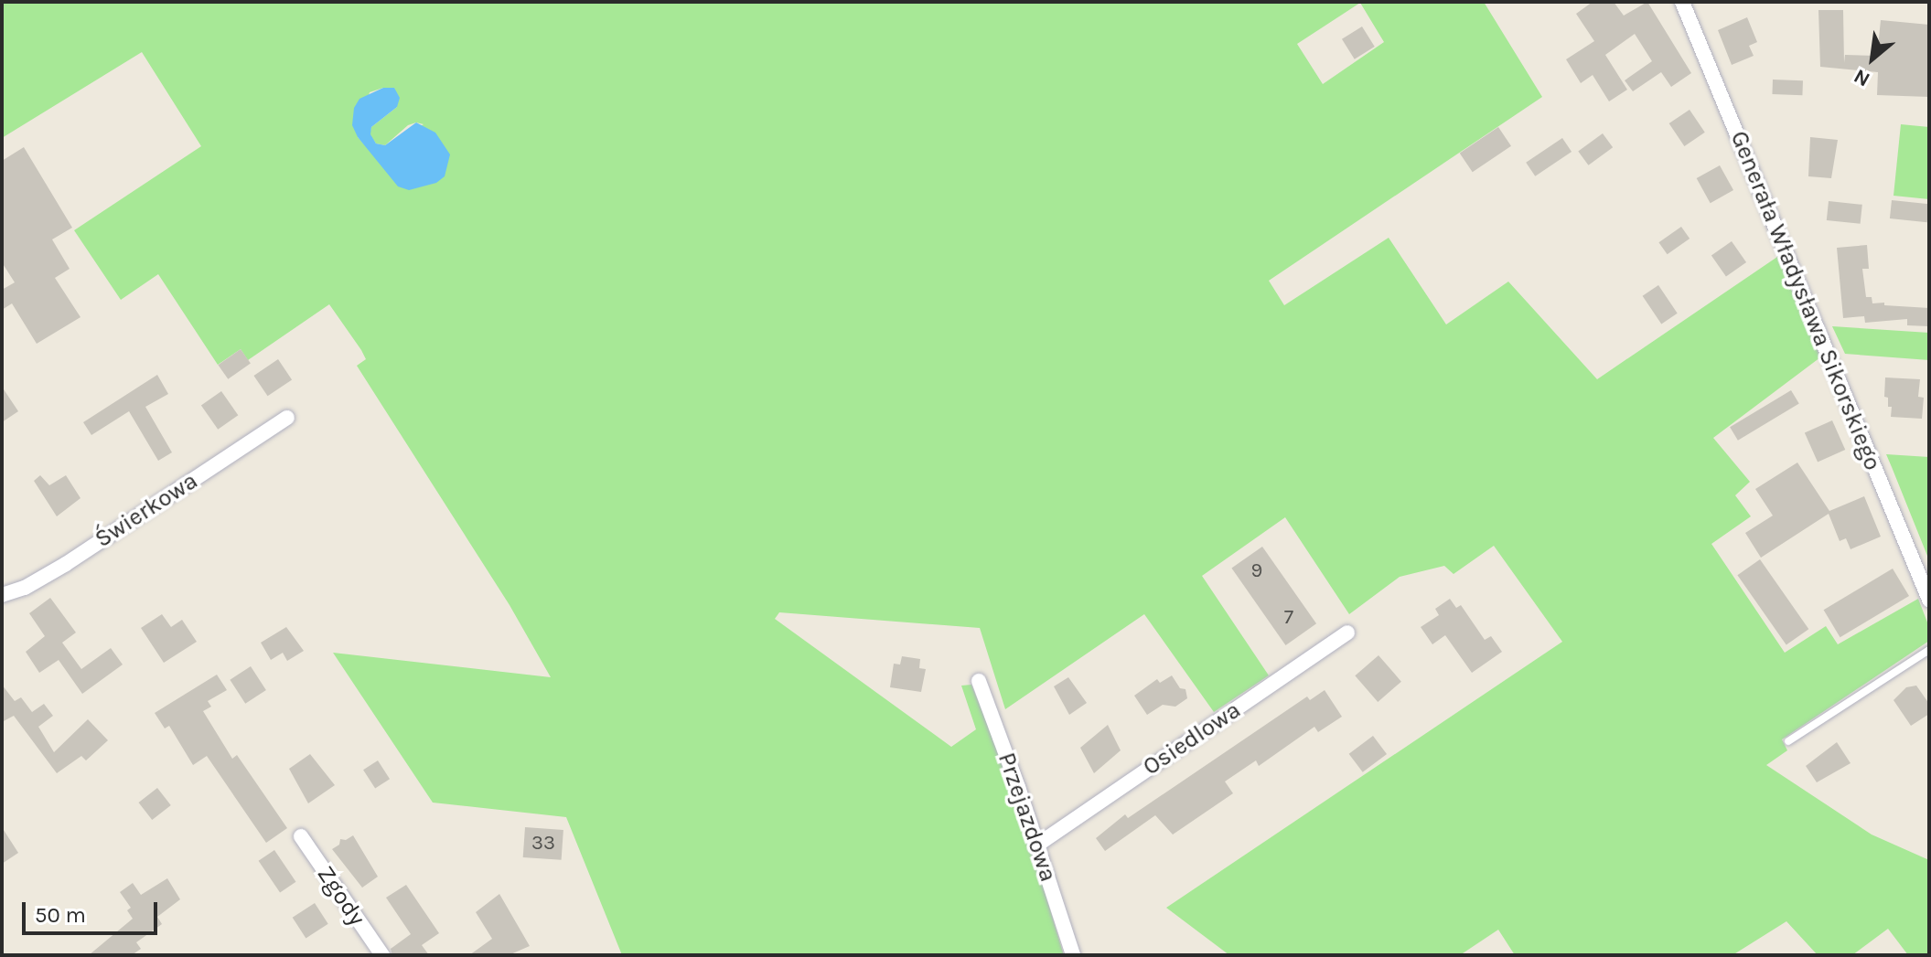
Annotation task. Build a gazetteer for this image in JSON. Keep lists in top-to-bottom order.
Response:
{
  "streets": {
    "street": [
      "Generała Władysława Sikorskiego",
      "Świerkowa",
      "Osiedlowa",
      "Przejazdowa",
      "Zgody"
    ]
  },
  "crossings": [
    ["Osiedlowa", "Przejazdowa"]
  ],
  "house_numbers": ["9", "7", "33"],
  "scale_bar": "50 m",
  "north": "bottom left"
}
